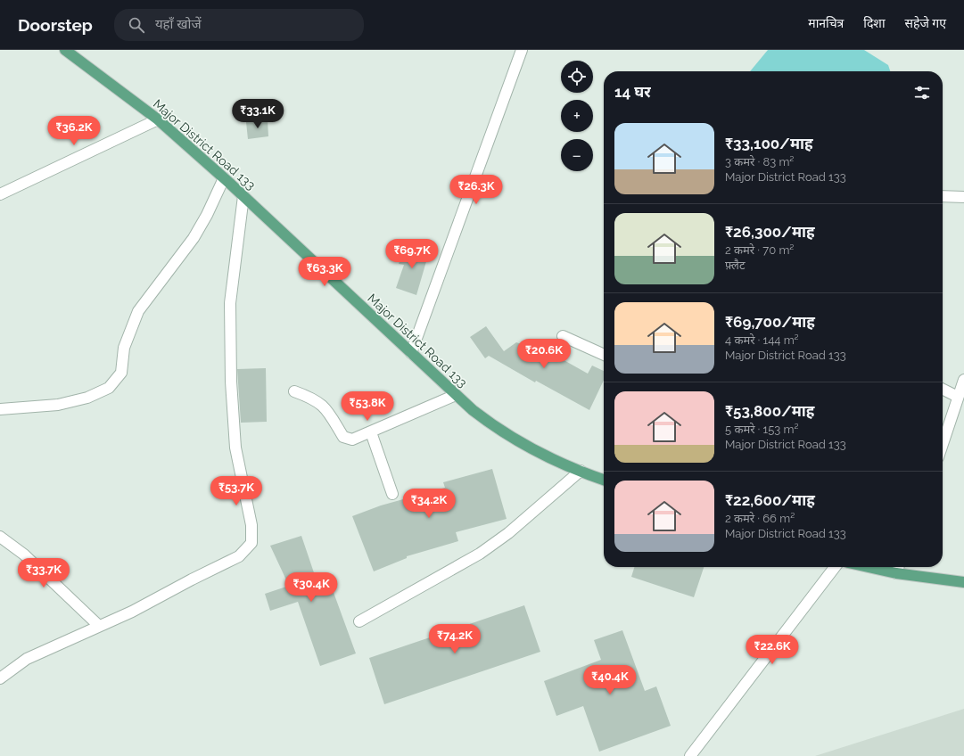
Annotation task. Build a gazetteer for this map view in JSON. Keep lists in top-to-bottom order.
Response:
{
  "streets": {
    "main road": ["Major District Road 133"]
  },
  "page": {
    "header": "Doorstep",
    "search": "यहाँ खोजें",
    "nav": ["मानचित्र", "दिशा", "सहेजे गए"],
    "map_buttons": ["+", "−"],
    "heading": "14 घर",
    "price": [
      "₹33.1K",
      "₹36.2K",
      "₹26.3K",
      "₹69.7K",
      "₹63.3K",
      "₹20.6K",
      "₹53.8K",
      "₹53.7K",
      "₹34.2K",
      "₹33.7K",
      "₹30.4K",
      "₹74.2K",
      "₹22.6K",
      "₹40.4K"
    ],
    "list": [
      {
        "name": "₹33,100/माह",
        "note": "3 कमरे · 83 m² · Major District Road 133"
      },
      {
        "name": "₹26,300/माह",
        "note": "2 कमरे · 70 m² · फ़्लैट"
      },
      {
        "name": "₹69,700/माह",
        "note": "4 कमरे · 144 m² · Major District Road 133"
      },
      {
        "name": "₹53,800/माह",
        "note": "5 कमरे · 153 m² · Major District Road 133"
      },
      {
        "name": "₹22,600/माह",
        "note": "2 कमरे · 66 m² · Major District Road 133"
      }
    ]
  }
}
